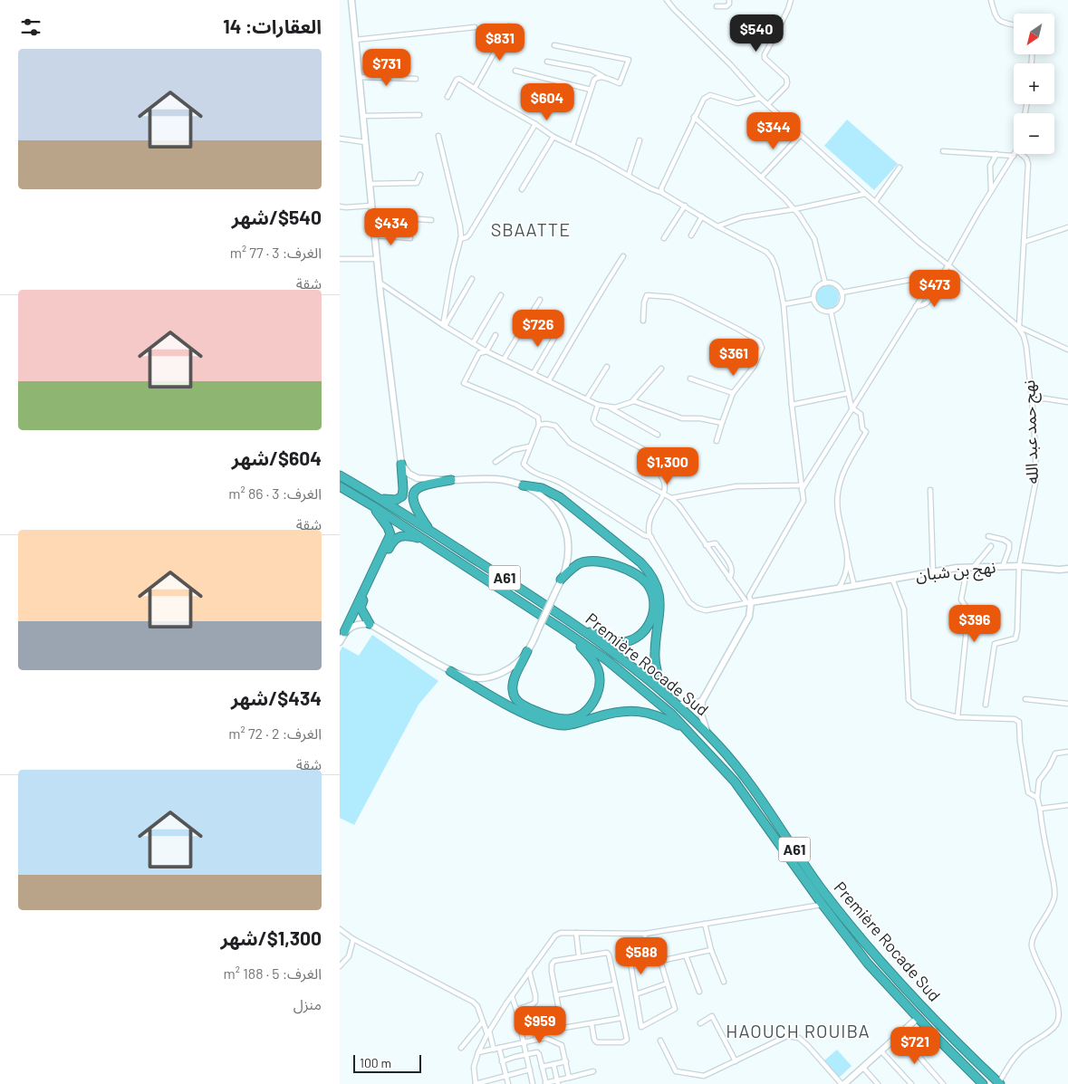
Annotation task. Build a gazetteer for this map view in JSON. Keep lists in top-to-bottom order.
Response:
{
  "streets": {
    "highway": ["A61", "Première Rocade Sud"],
    "main road": ["نهج بن شبان"],
    "street": ["نهج حمد عبد الله"]
  },
  "crossings": [
    ["نهج حمد عبد الله", "نهج بن شبان"]
  ],
  "districts": ["SBAATTE", "HAOUCH ROUIBA"],
  "scale_bar": "100 m",
  "north": "bottom left",
  "page": {
    "heading": "العقارات: 14",
    "map_buttons": ["+", "−"],
    "price": [
      "$540",
      "$831",
      "$731",
      "$604",
      "$344",
      "$434",
      "$473",
      "$726",
      "$361",
      "$1,300",
      "$396",
      "$588",
      "$959",
      "$721"
    ],
    "list": [
      {
        "name": "$540/شهر",
        "note": "الغرف: 3 · 77 m² · شقة"
      },
      {
        "name": "$604/شهر",
        "note": "الغرف: 3 · 86 m² · شقة"
      },
      {
        "name": "$434/شهر",
        "note": "الغرف: 2 · 72 m² · شقة"
      },
      {
        "name": "$1,300/شهر",
        "note": "الغرف: 5 · 188 m² · منزل"
      }
    ],
    "scale": "100 m"
  }
}
